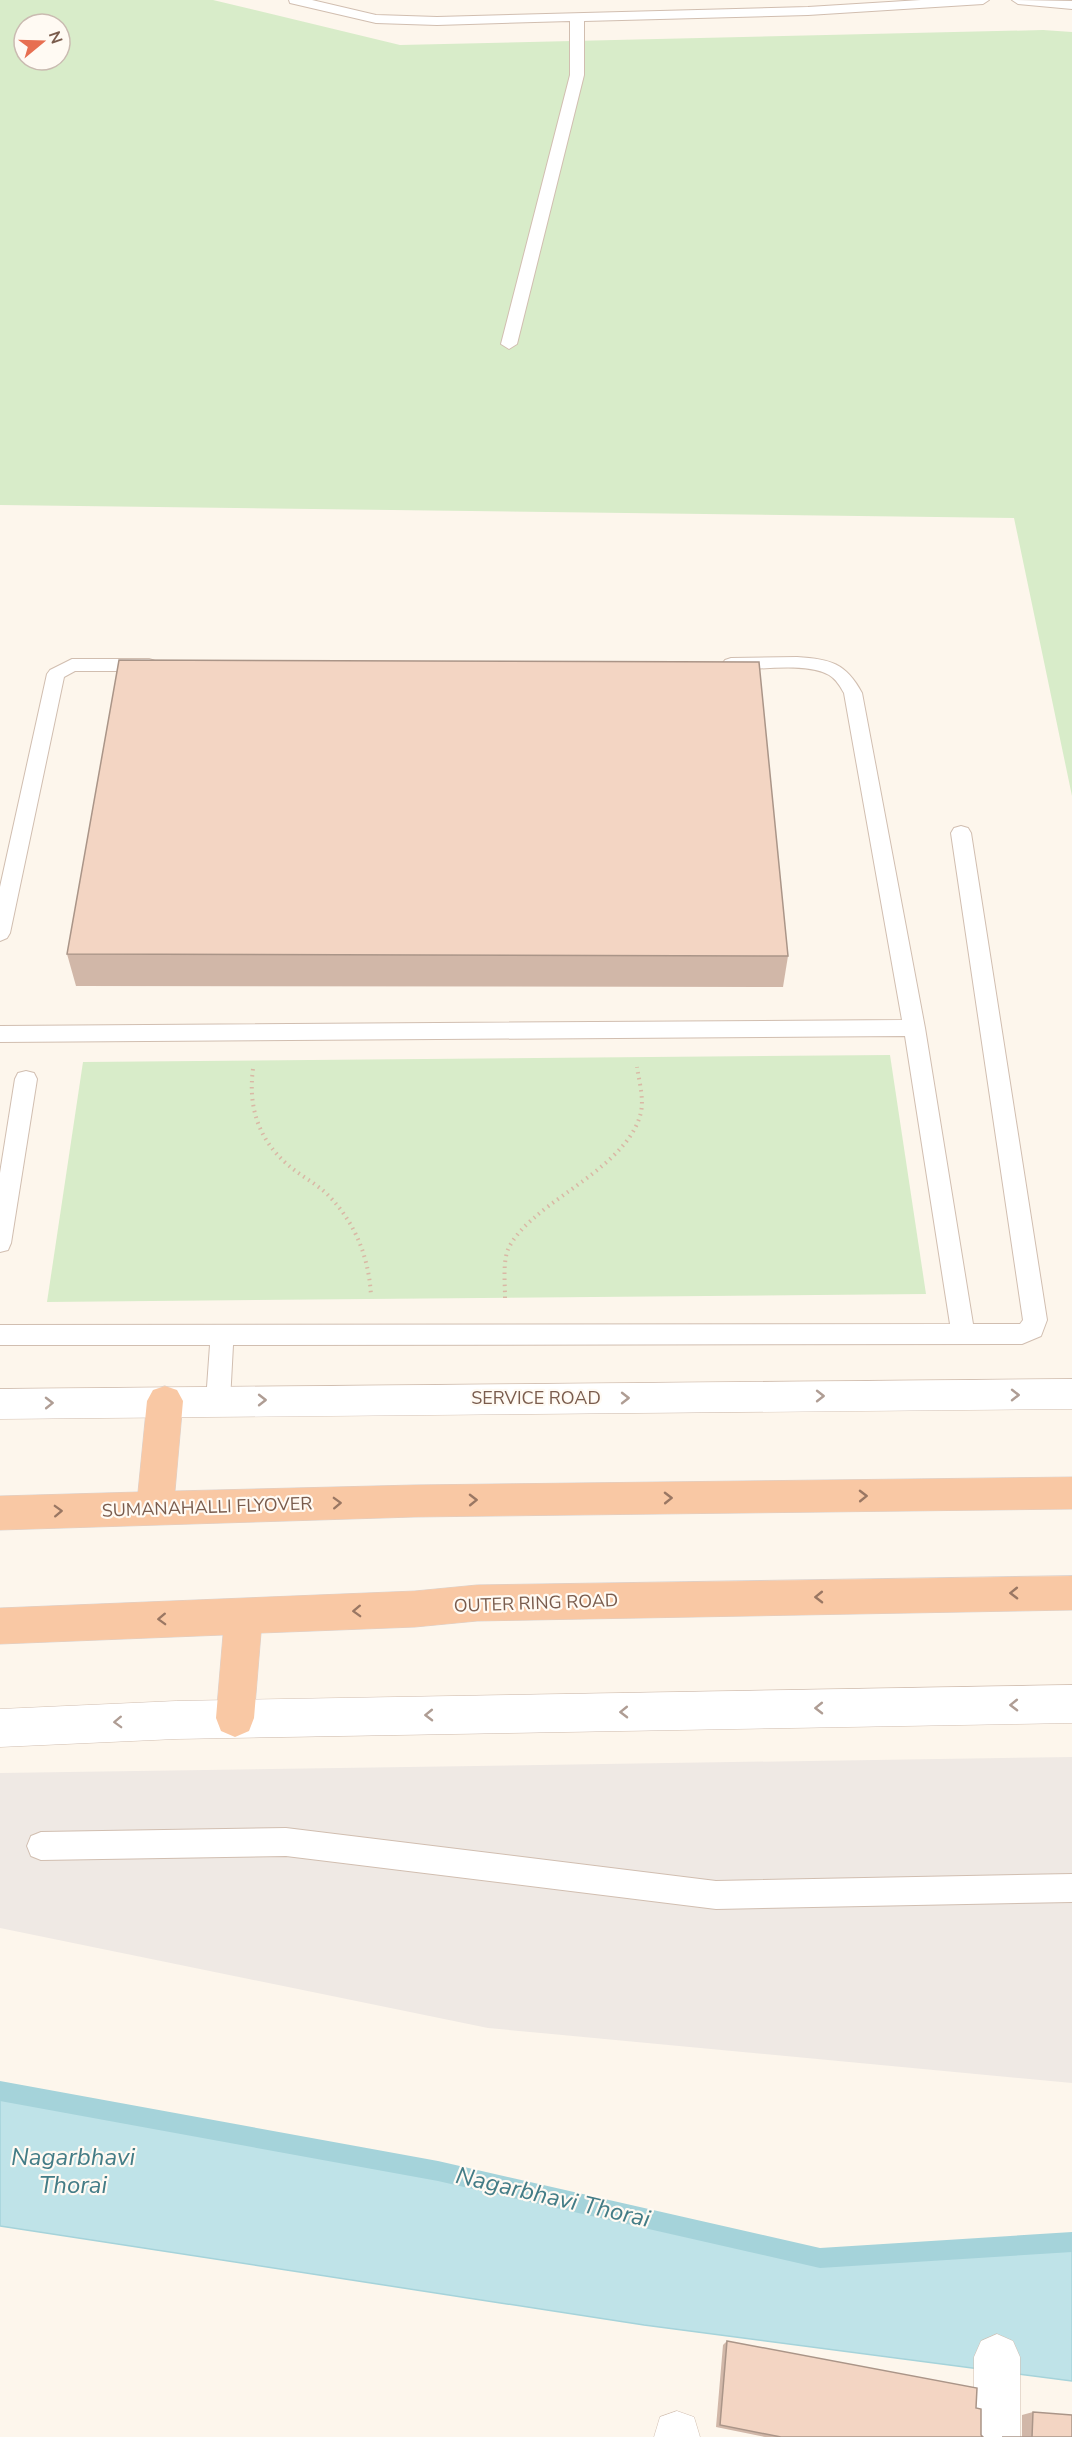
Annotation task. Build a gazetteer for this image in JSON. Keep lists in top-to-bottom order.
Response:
{
  "streets": {
    "highway": ["SUMANAHALLI FLYOVER", "OUTER RING ROAD"],
    "street": ["SERVICE ROAD"]
  },
  "one_way": ["SERVICE ROAD", "SUMANAHALLI FLYOVER", "OUTER RING ROAD"],
  "water": ["Nagarbhavi Thorai"],
  "north": "right"
}
